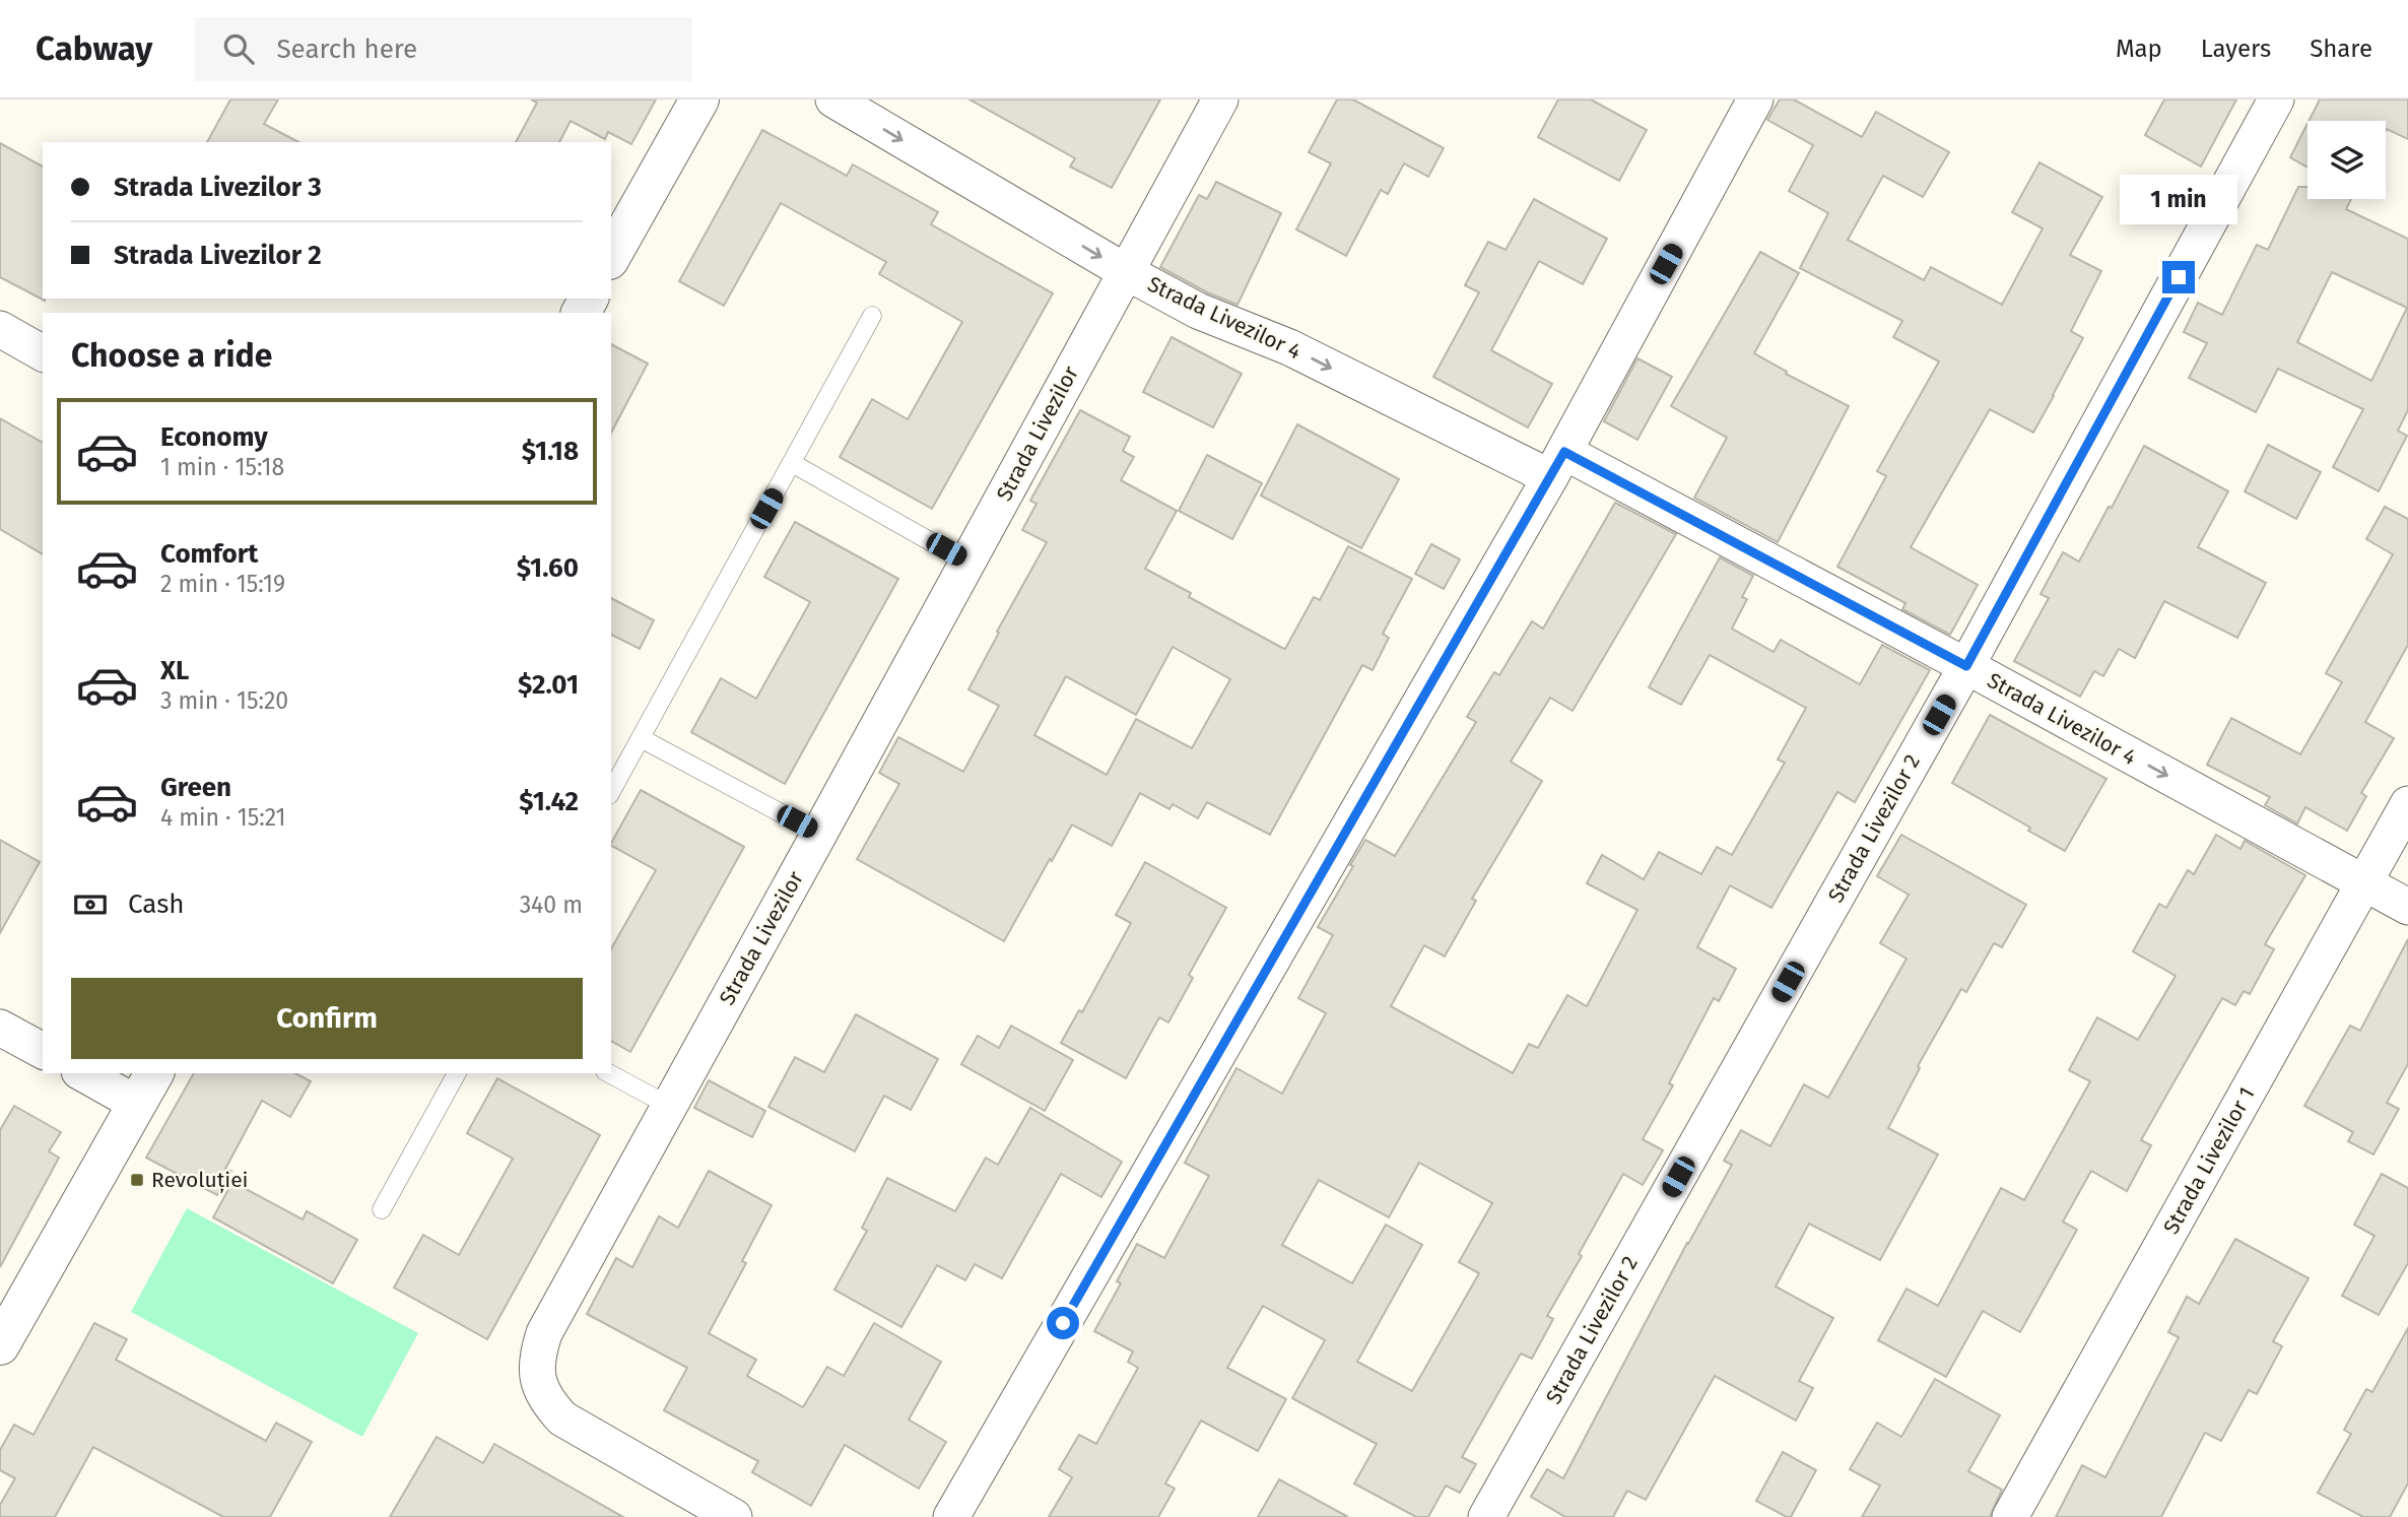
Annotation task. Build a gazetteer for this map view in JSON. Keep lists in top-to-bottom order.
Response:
{
  "streets": {
    "street": [
      "Strada Livezilor 4",
      "Strada Livezilor",
      "Strada Livezilor 2",
      "Strada Livezilor 1"
    ]
  },
  "crossings": [
    ["Strada Livezilor 4", "Strada Livezilor"],
    ["Strada Livezilor 4", "Strada Livezilor 2"],
    ["Strada Livezilor 4", "Strada Livezilor 1"]
  ],
  "one_way": ["Strada Livezilor 4"],
  "places": {
    "transit": ["Revoluției"]
  },
  "page": {
    "header": "Cabway",
    "search": "Search here",
    "nav": ["Map", "Layers", "Share"],
    "banner": ["Strada Livezilor 3", "Strada Livezilor 2"],
    "bubble": "1 min",
    "heading": "Choose a ride",
    "list": [
      {
        "name": "Economy",
        "note": "1 min · 15:18",
        "value": "$1.18"
      },
      {
        "name": "Comfort",
        "note": "2 min · 15:19",
        "value": "$1.60"
      },
      {
        "name": "XL",
        "note": "3 min · 15:20",
        "value": "$2.01"
      },
      {
        "name": "Green",
        "note": "4 min · 15:21",
        "value": "$1.42"
      }
    ],
    "pay": ["Cash", "340 m"],
    "buttons": "Confirm"
  }
}
